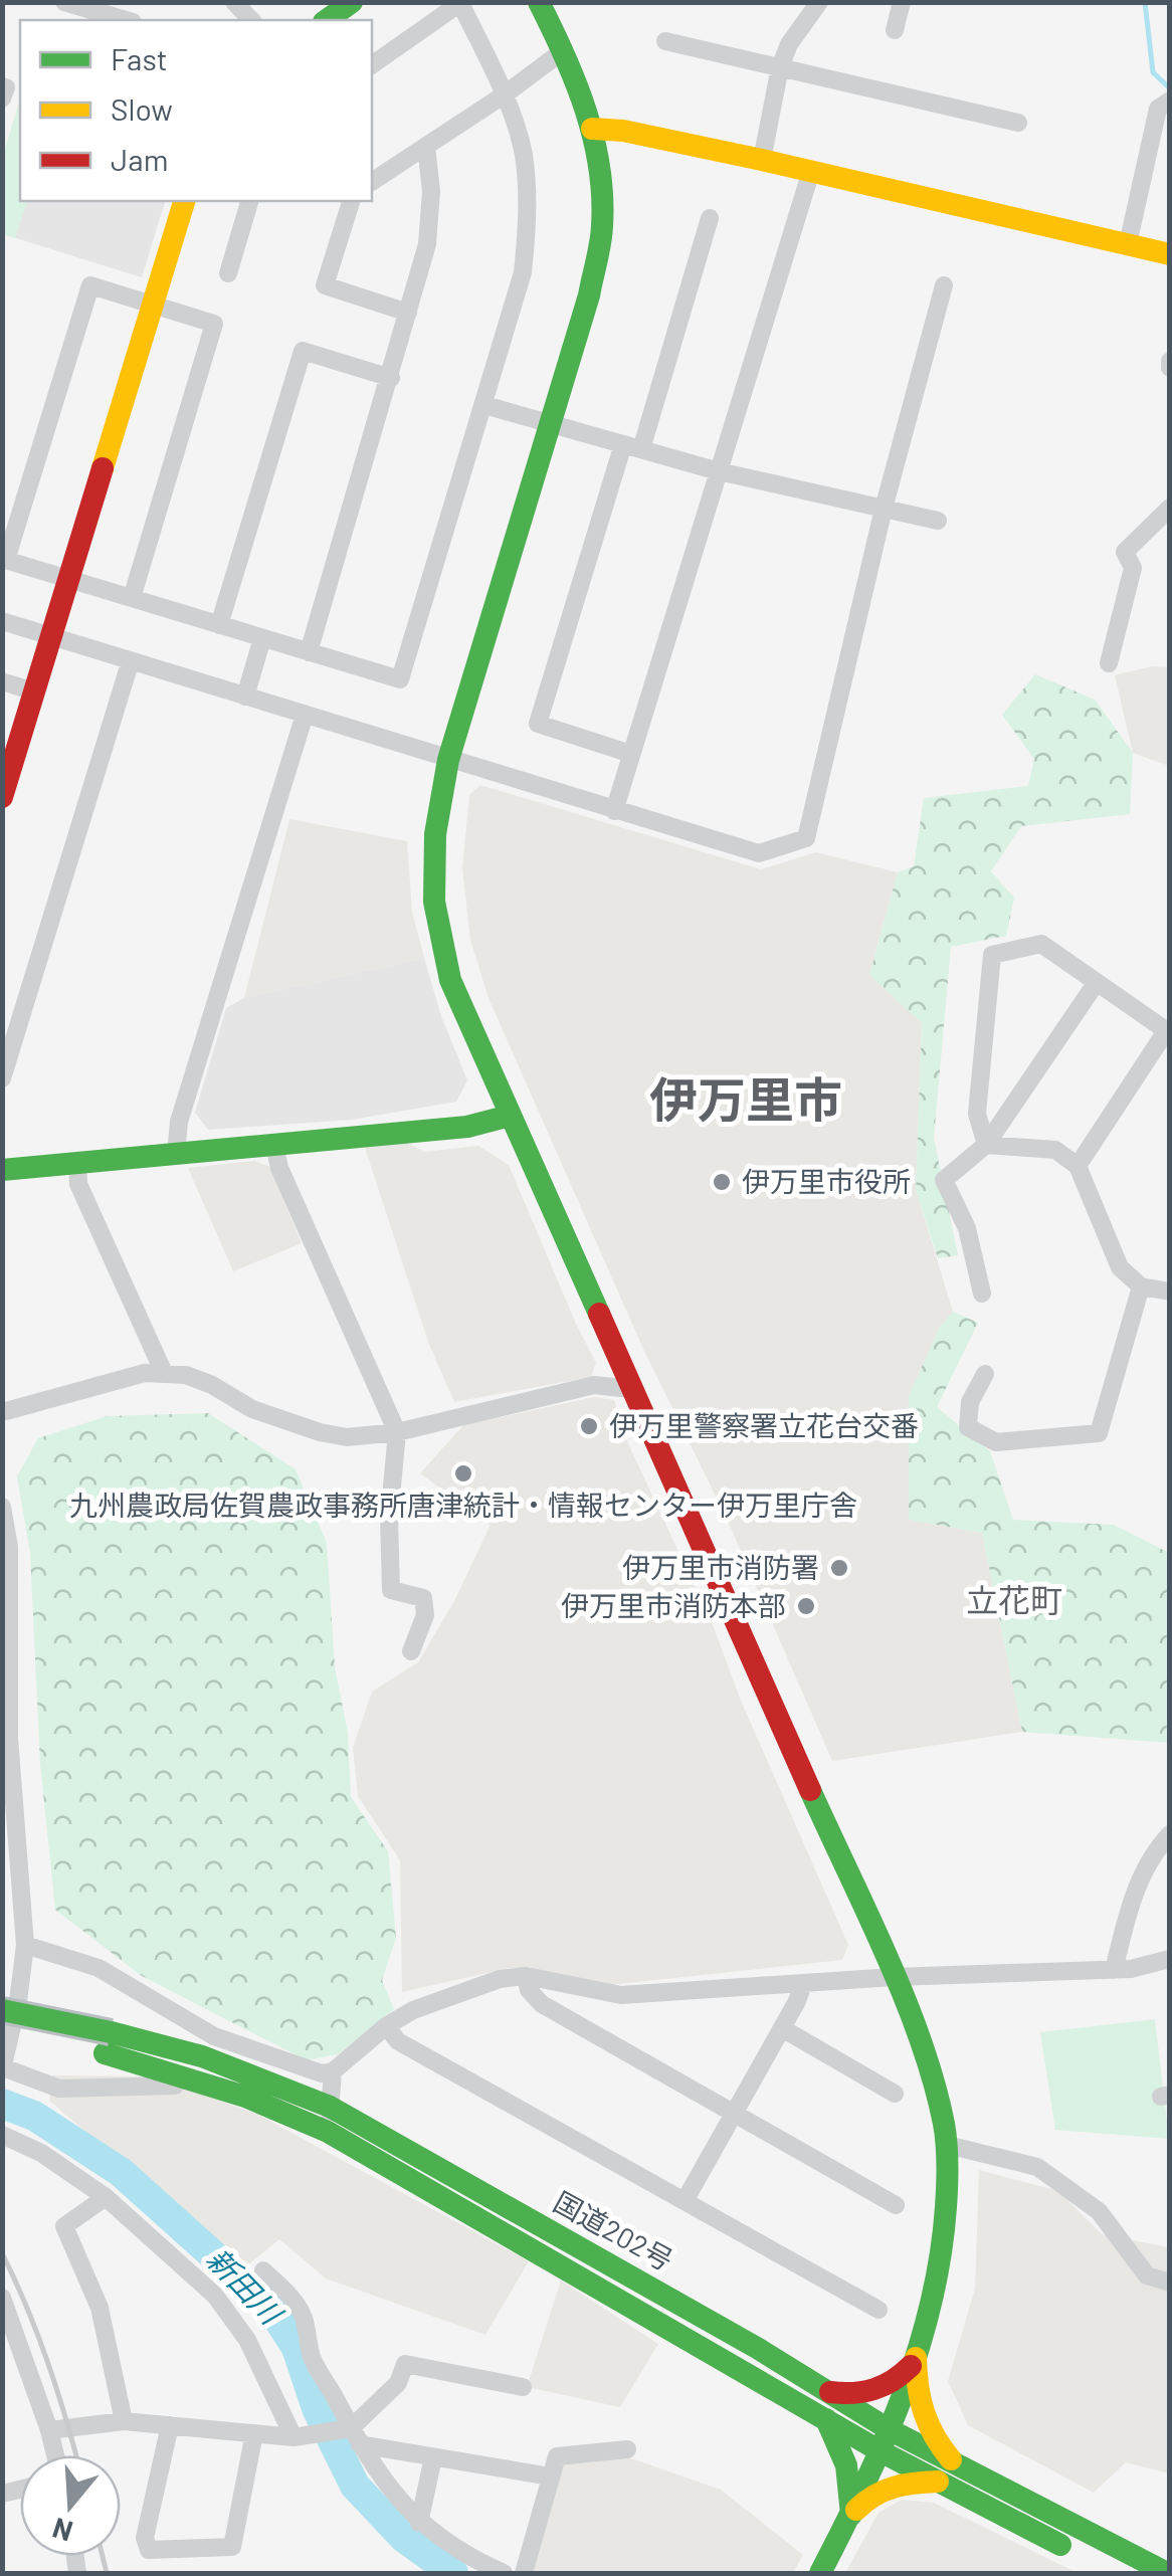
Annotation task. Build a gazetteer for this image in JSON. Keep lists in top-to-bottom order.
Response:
{
  "streets": {
    "main road": ["国道202号"]
  },
  "districts": ["伊万里市", "立花町"],
  "water": ["新田川"],
  "places": [
    "伊万里市役所",
    "伊万里警察署立花台交番",
    "九州農政局佐賀農政事務所唐津統計・情報センター伊万里庁舎",
    "伊万里市消防署",
    "伊万里市消防本部"
  ],
  "legend": ["Fast", "Slow", "Jam"],
  "north": "bottom"
}
